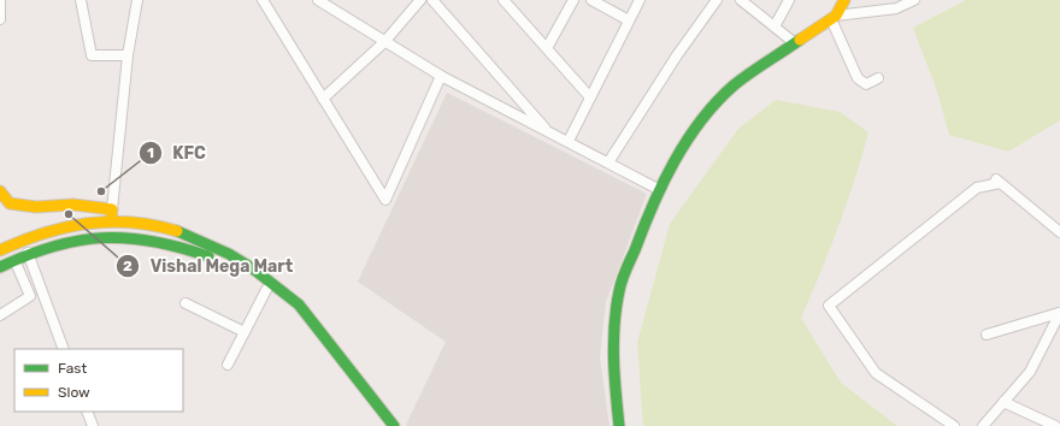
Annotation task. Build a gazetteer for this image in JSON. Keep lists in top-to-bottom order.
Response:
{
  "places": ["KFC", "Vishal Mega Mart"],
  "legend": ["Fast", "Slow"]
}
